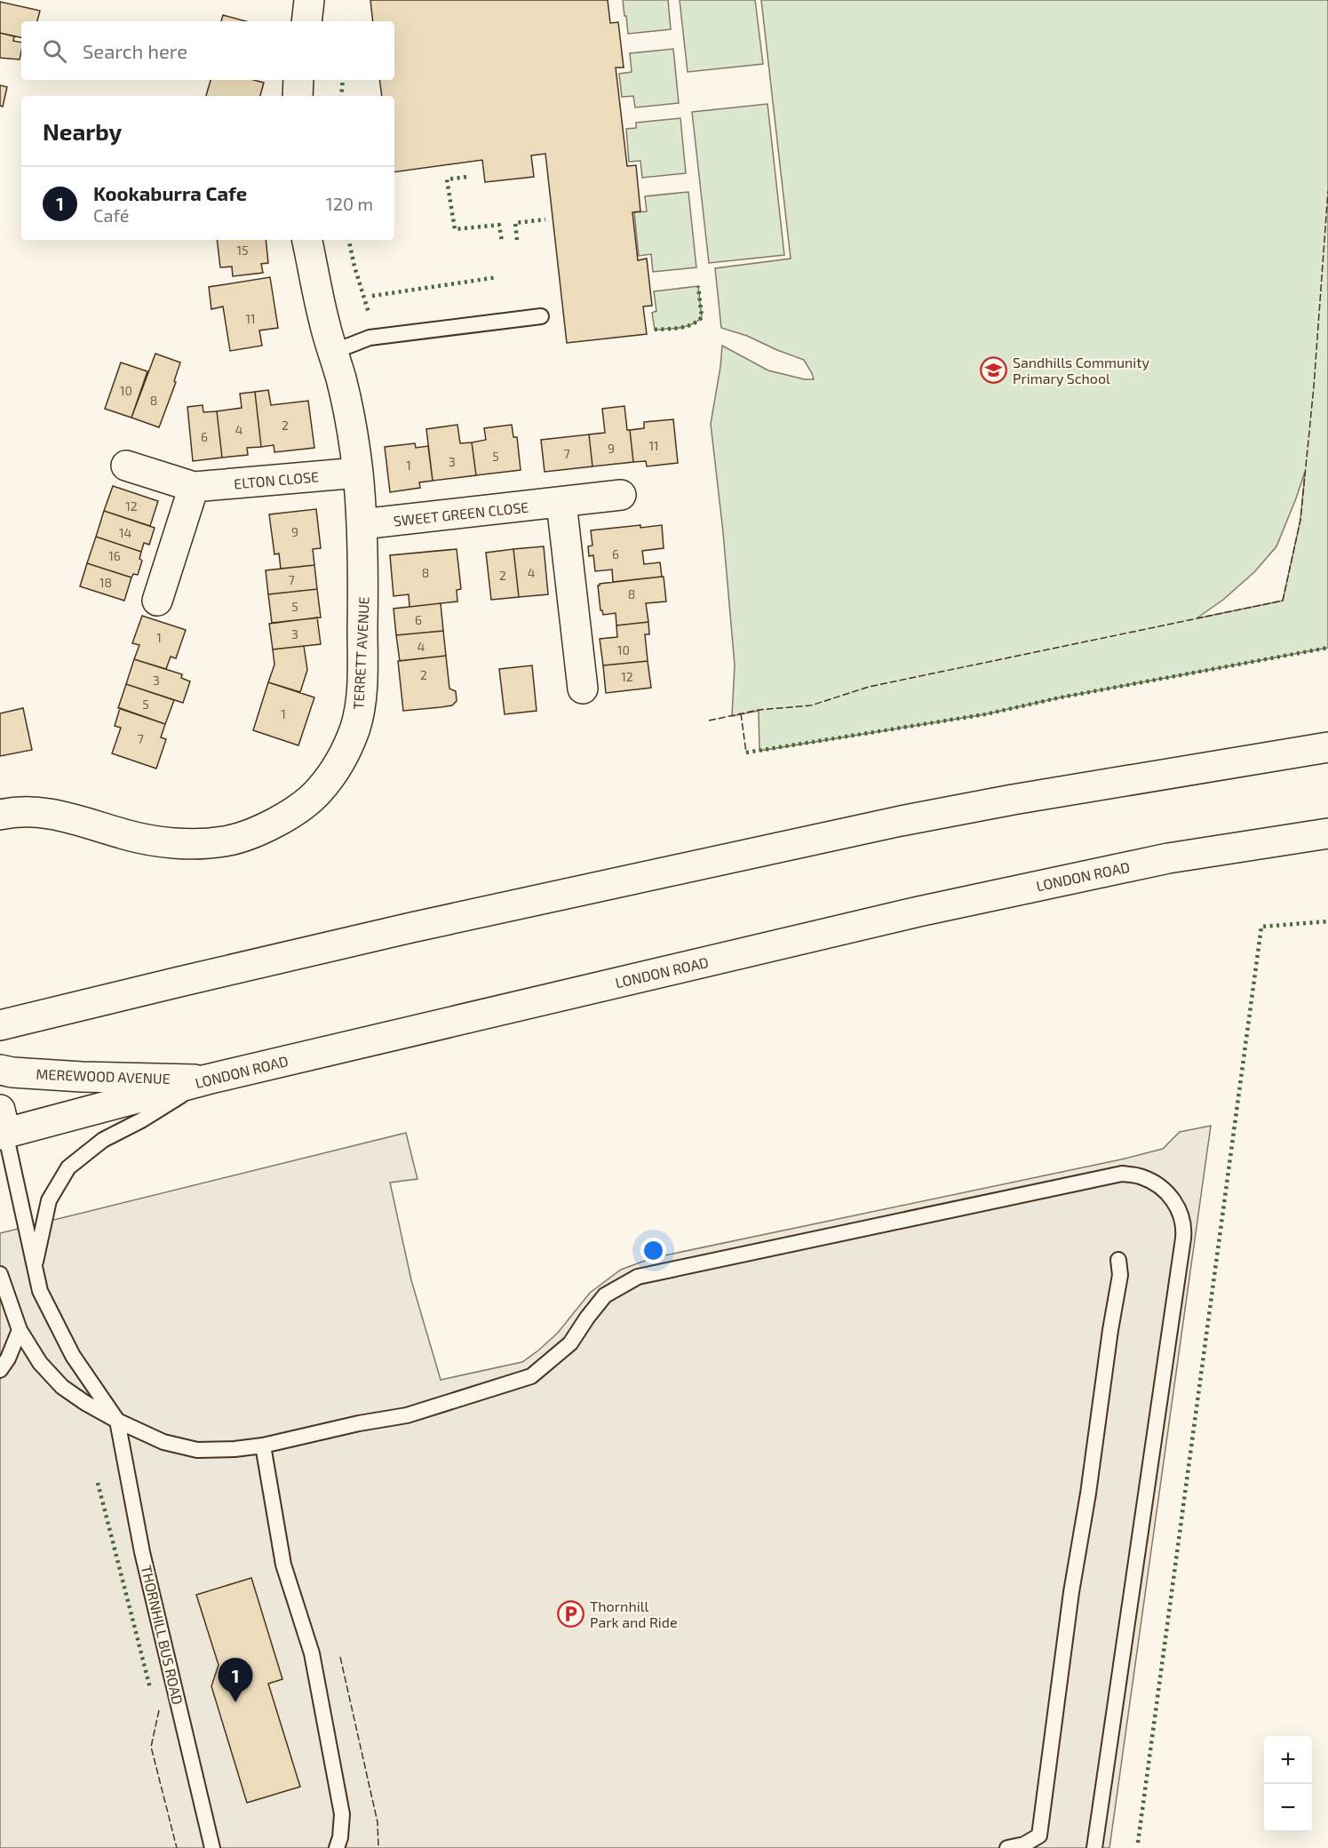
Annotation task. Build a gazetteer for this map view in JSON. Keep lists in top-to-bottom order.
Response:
{
  "streets": {
    "main road": [
      "ELTON CLOSE",
      "SWEET GREEN CLOSE",
      "TERRETT AVENUE",
      "LONDON ROAD",
      "MEREWOOD AVENUE"
    ],
    "lane": ["THORNHILL BUS ROAD"]
  },
  "crossings": [
    ["ELTON CLOSE", "TERRETT AVENUE"],
    ["SWEET GREEN CLOSE", "TERRETT AVENUE"],
    ["LONDON ROAD", "MEREWOOD AVENUE"]
  ],
  "places": {
    "school or university": ["Sandhills Community Primary School"],
    "parking": ["Thornhill Park and Ride"]
  },
  "house_numbers": [
    "15",
    "11",
    "10",
    "8",
    "2",
    "4",
    "6",
    "11",
    "9",
    "7",
    "5",
    "3",
    "1",
    "12",
    "9",
    "14",
    "6",
    "16",
    "8",
    "4",
    "2",
    "7",
    "18",
    "8",
    "5",
    "6",
    "3",
    "1",
    "4",
    "10",
    "2",
    "12",
    "3",
    "5",
    "1",
    "7"
  ],
  "page": {
    "search": "Search here",
    "heading": "Nearby",
    "list": [
      {
        "mark": "1",
        "name": "Kookaburra Cafe",
        "note": "Café",
        "value": "120 m"
      }
    ],
    "pins": "1",
    "map_buttons": ["+", "−"]
  }
}
